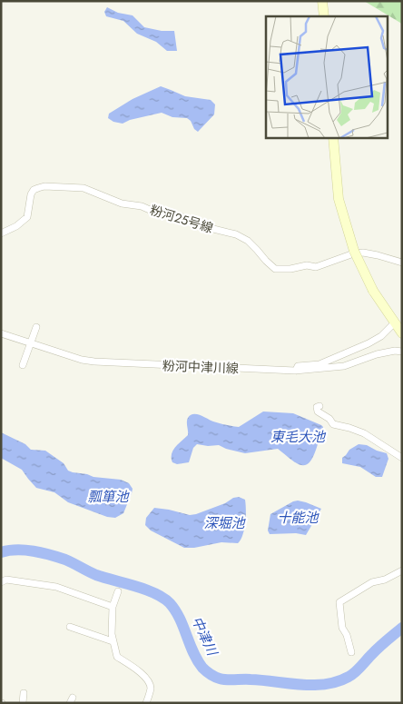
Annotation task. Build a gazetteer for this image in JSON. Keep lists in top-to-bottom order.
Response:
{
  "streets": {
    "street": ["粉河25号線", "粉河中津川線"]
  },
  "water": [
    "東毛大池",
    "瓢箪池",
    "十能池",
    "深堀池",
    "中津川"
  ]
}
